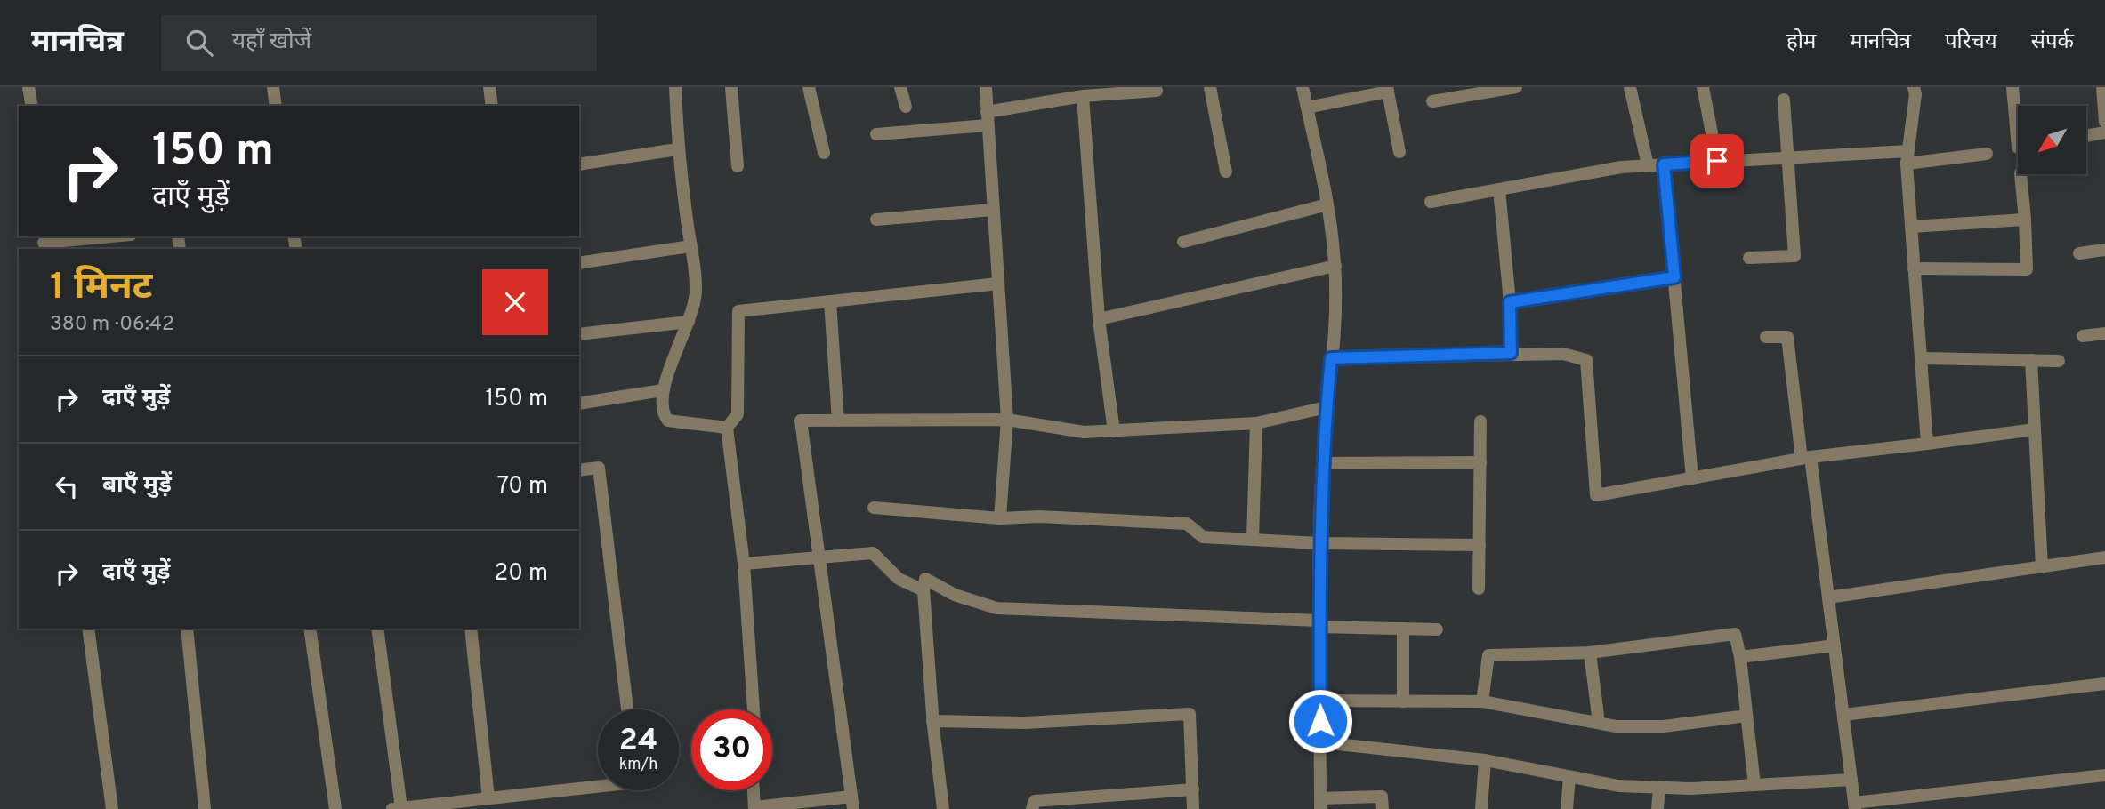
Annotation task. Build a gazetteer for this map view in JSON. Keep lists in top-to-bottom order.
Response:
{
  "north": "bottom left",
  "page": {
    "header": "मानचित्र",
    "search": "यहाँ खोजें",
    "nav": [
      "होम",
      "मानचित्र",
      "परिचय",
      "संपर्क"
    ],
    "turn": ["150 m", "दाएँ मुड़ें"],
    "heading": ["1 मिनट", "380 m · 06:42"],
    "list": [
      {
        "name": "दाएँ मुड़ें",
        "value": "150 m"
      },
      {
        "name": "बाएँ मुड़ें",
        "value": "70 m"
      },
      {
        "name": "दाएँ मुड़ें",
        "value": "20 m"
      }
    ],
    "speed": "24 km/h",
    "limit": "30"
  }
}
